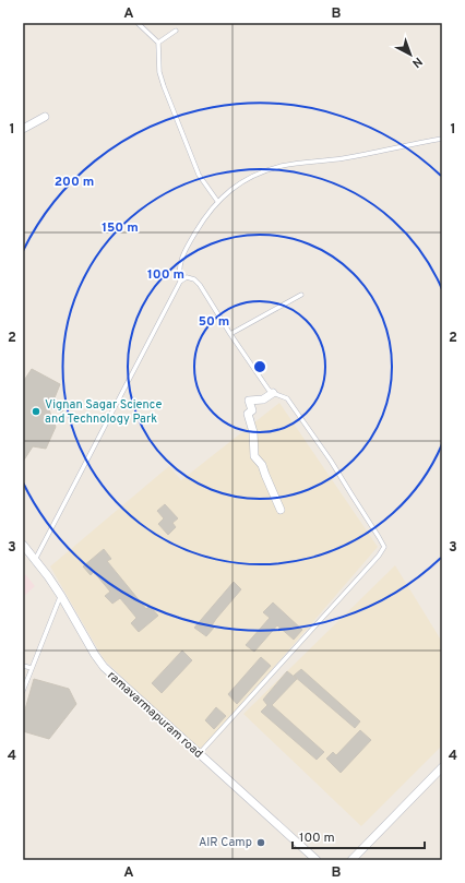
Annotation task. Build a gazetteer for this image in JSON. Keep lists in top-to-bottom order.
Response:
{
  "streets": {
    "street": ["ramavarmapuram road"]
  },
  "places": ["Vignan Sagar Science and Technology Park", "AIR Camp"],
  "scale_bar": "100 m",
  "north": "bottom right",
  "grid": {
    "columns": ["A", "B"],
    "rows": [
      "1",
      "2",
      "3",
      "4"
    ]
  },
  "rings": [
    "200 m",
    "150 m",
    "100 m",
    "50 m"
  ]
}
